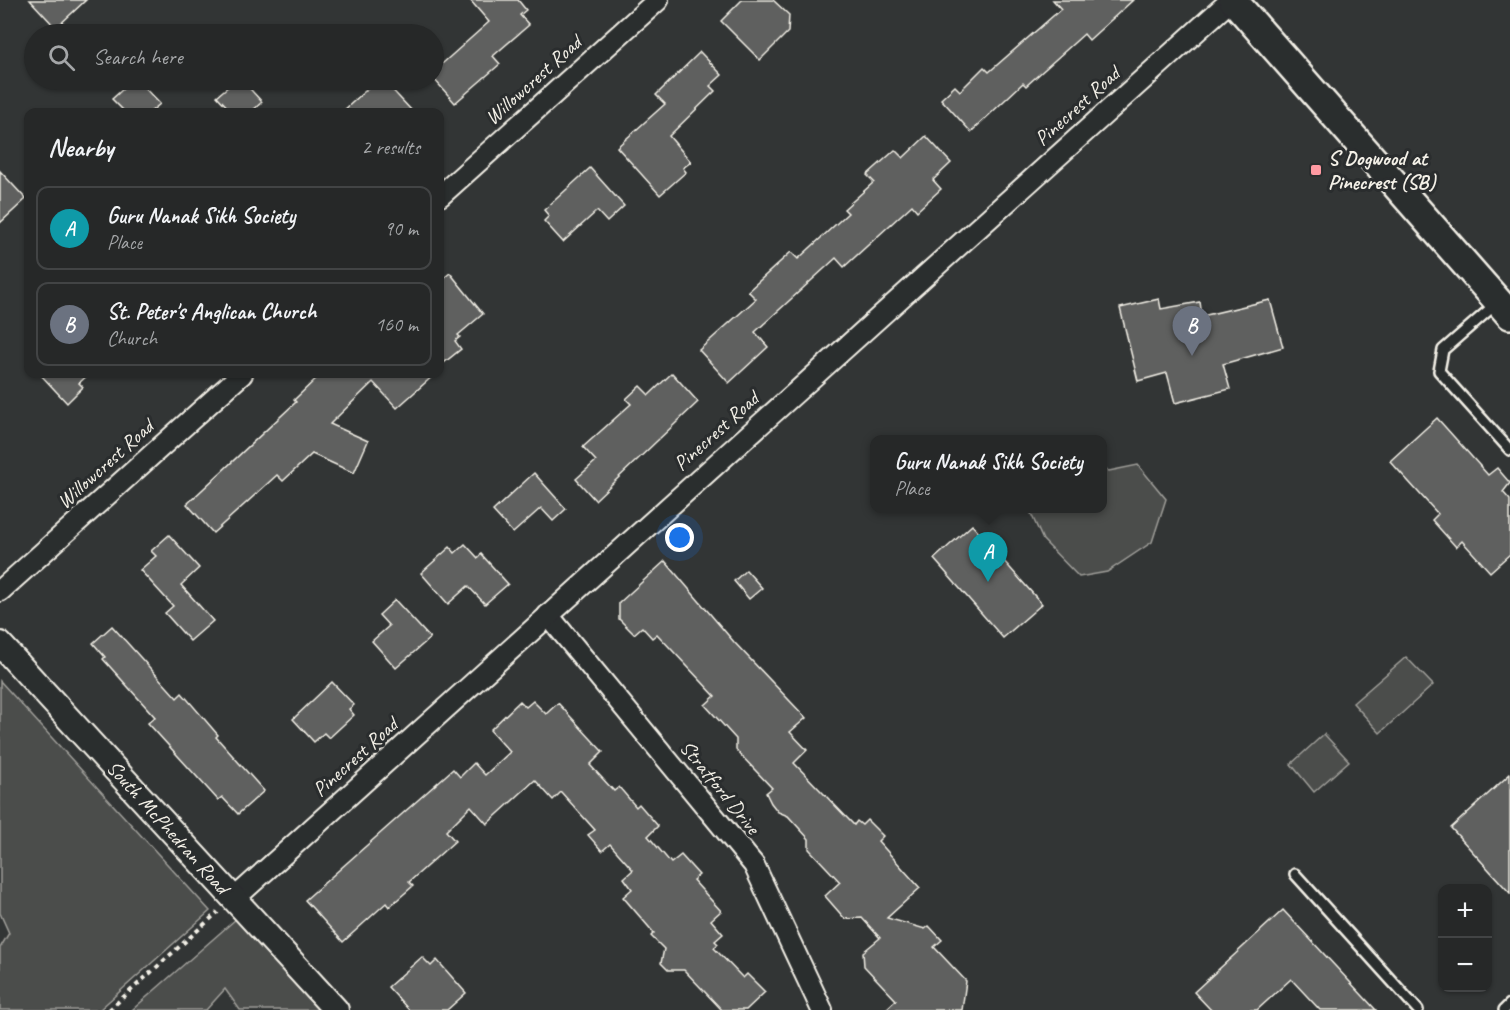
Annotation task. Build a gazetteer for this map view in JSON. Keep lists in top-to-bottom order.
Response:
{
  "streets": {
    "street": [
      "Willowcrest Road",
      "Pinecrest Road",
      "Stratford Drive",
      "South McPhedran Road"
    ]
  },
  "crossings": [
    ["Pinecrest Road", "Stratford Drive"],
    ["Pinecrest Road", "South McPhedran Road"]
  ],
  "places": {
    "transit": ["S Dogwood at Pinecrest (SB)"]
  },
  "page": {
    "search": "Search here",
    "heading": ["Nearby", "2 results"],
    "list": [
      {
        "mark": "A",
        "name": "Guru Nanak Sikh Society",
        "note": "Place",
        "value": "90 m"
      },
      {
        "mark": "B",
        "name": "St. Peter's Anglican Church",
        "note": "Church",
        "value": "160 m"
      }
    ],
    "pins": ["B", "A"],
    "popup": ["Guru Nanak Sikh Society", "Place"],
    "map_buttons": ["+", "−"]
  }
}
